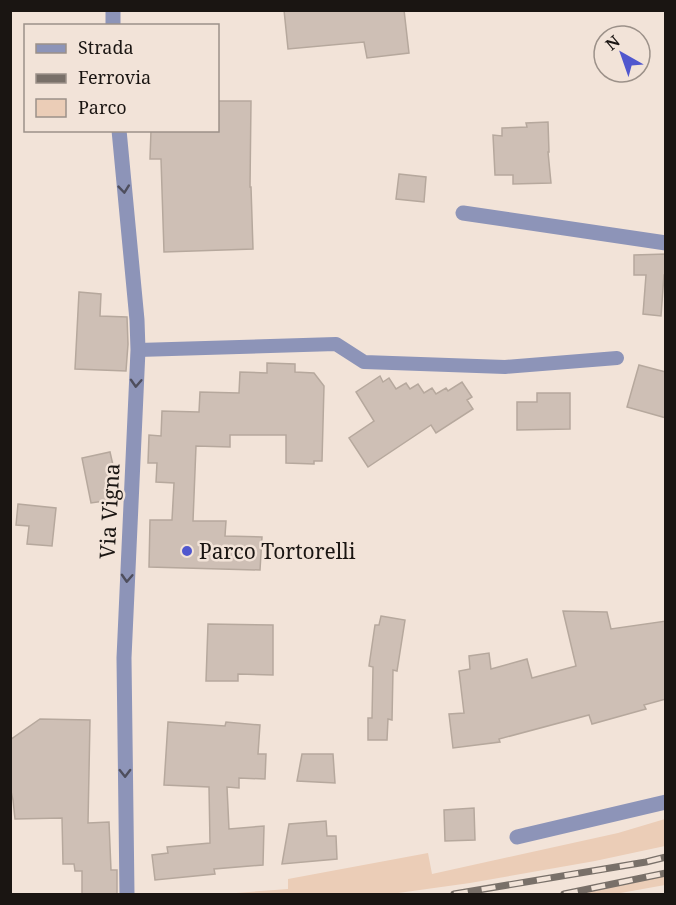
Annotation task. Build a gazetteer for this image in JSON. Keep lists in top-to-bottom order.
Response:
{
  "streets": {
    "street": ["Via Vigna"]
  },
  "one_way": ["Via Vigna"],
  "places": ["Parco Tortorelli"],
  "legend": ["Strada", "Ferrovia", "Parco"],
  "north": "top left"
}
